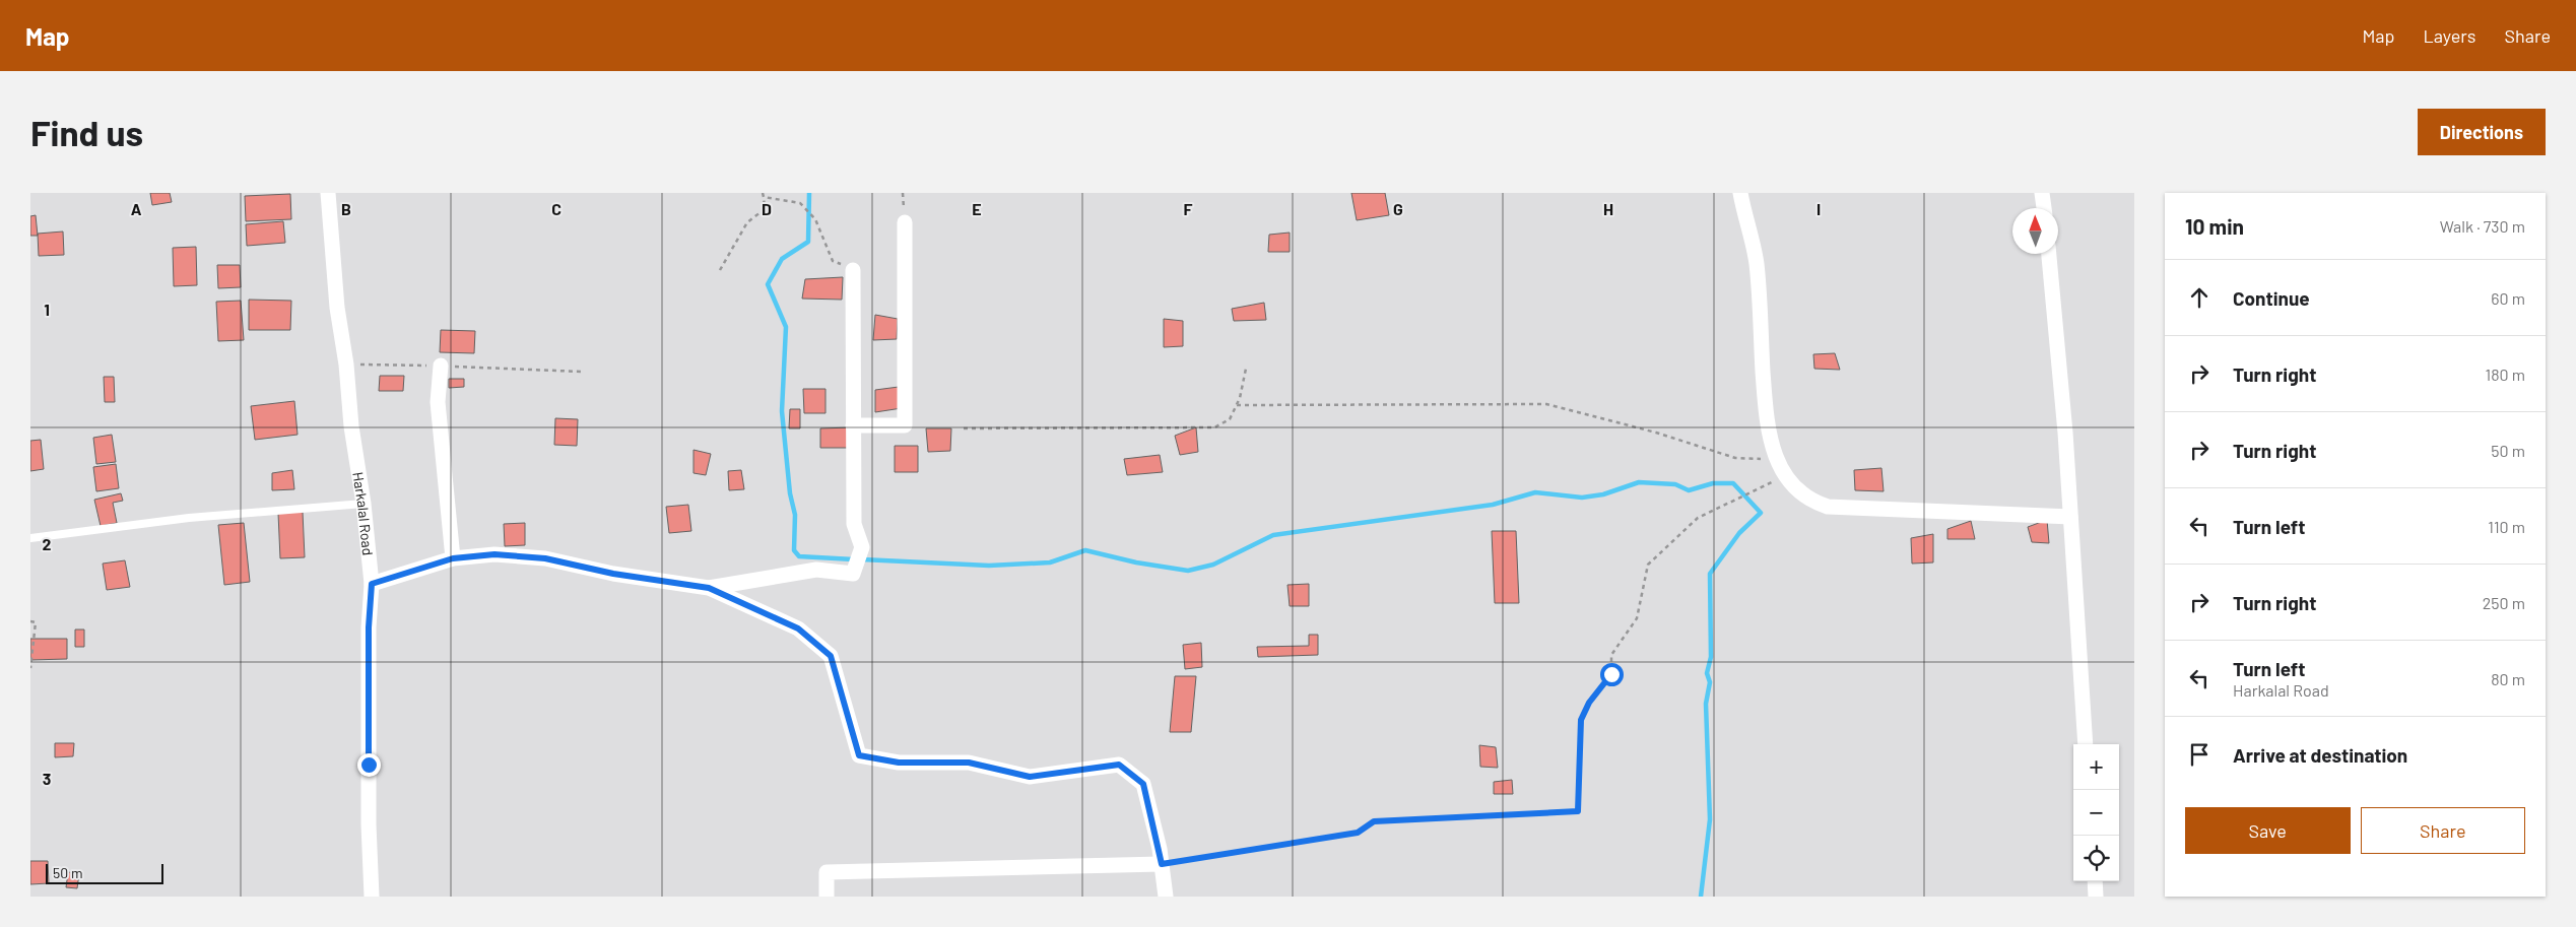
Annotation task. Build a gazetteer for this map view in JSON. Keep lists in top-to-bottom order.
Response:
{
  "streets": {
    "street": ["Harkalal Road"]
  },
  "scale_bar": "50 m",
  "north": "top",
  "page": {
    "header": "Map",
    "nav": ["Map", "Layers", "Share"],
    "buttons": [
      "Directions",
      ["Save", "Share"]
    ],
    "title": "Find us",
    "heading": ["10 min", "Walk · 730 m"],
    "list": [
      ["Continue", "60 m"],
      ["Turn right", "180 m"],
      ["Turn right", "50 m"],
      ["Turn left", "110 m"],
      ["Turn right", "250 m"],
      ["Turn left", "Harkalal Road", "80 m"],
      "Arrive at destination"
    ],
    "map_buttons": ["+", "−"],
    "scale": "50 m"
  },
  "grid": {
    "columns": [
      "A",
      "B",
      "C",
      "D",
      "E",
      "F",
      "G",
      "H",
      "I"
    ],
    "rows": ["1", "2", "3"]
  }
}
